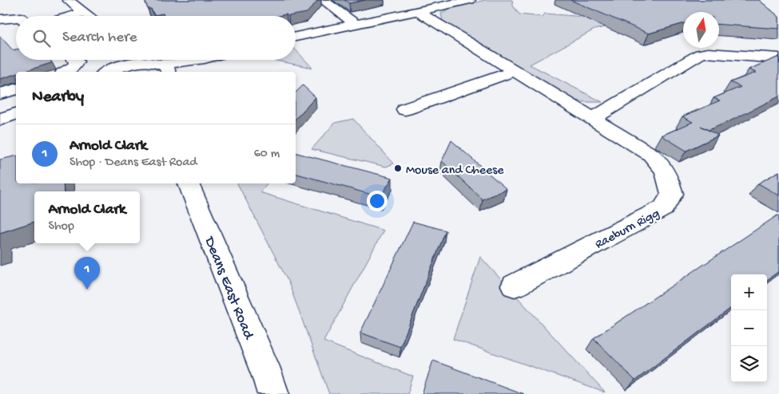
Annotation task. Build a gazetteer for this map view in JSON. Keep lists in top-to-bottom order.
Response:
{
  "streets": {
    "street": ["Raeburn Rigg", "Deans East Road"]
  },
  "places": ["Mouse and Cheese"],
  "north": "top",
  "page": {
    "search": "Search here",
    "heading": "Nearby",
    "list": [
      {
        "mark": "1",
        "name": "Arnold Clark",
        "note": "Shop · Deans East Road",
        "value": "60 m"
      }
    ],
    "popup": ["Arnold Clark", "Shop"],
    "pins": "1",
    "map_buttons": ["+", "−"]
  }
}
